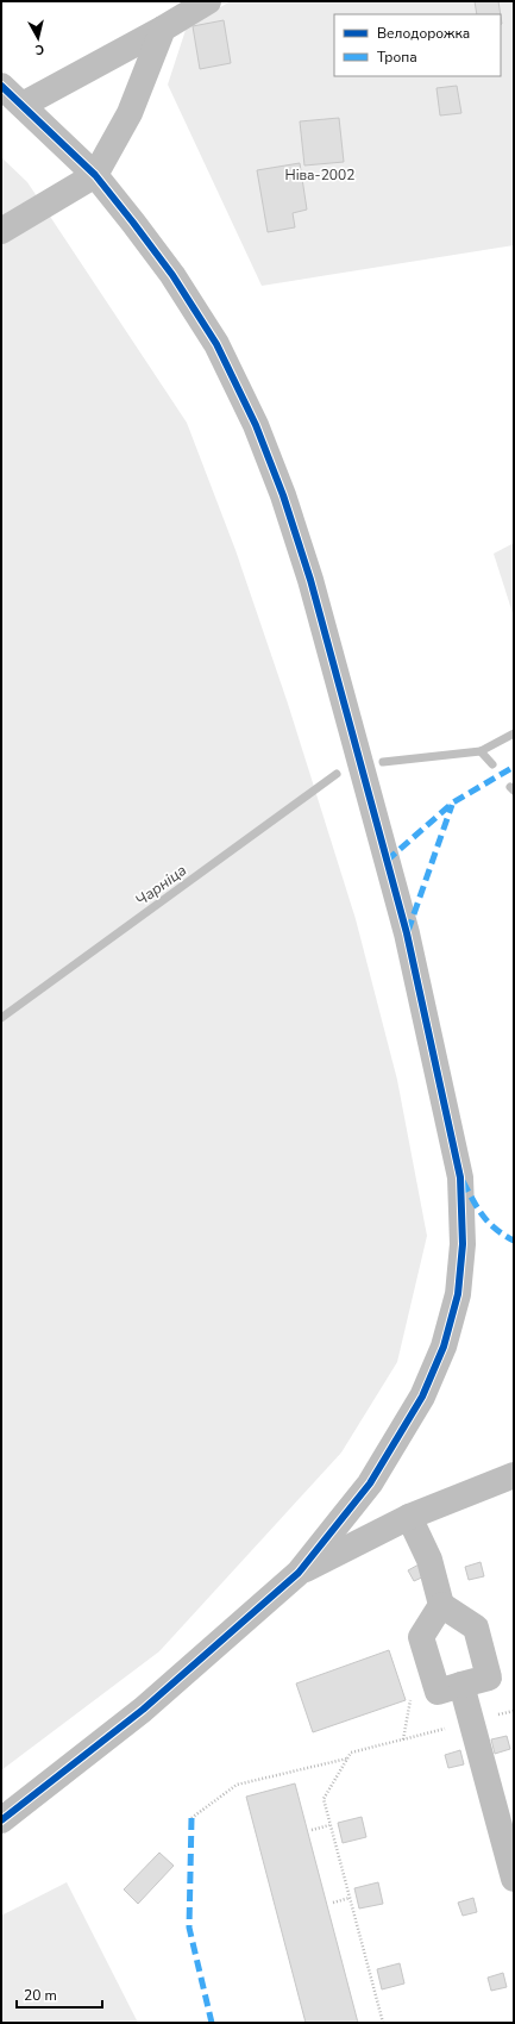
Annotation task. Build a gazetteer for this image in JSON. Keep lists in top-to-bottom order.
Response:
{
  "water": ["Чарніца"],
  "parks": ["Ніва-2002"],
  "legend": ["Велодорожка", "Тропа"],
  "scale_bar": "20 m",
  "north": "bottom"
}
